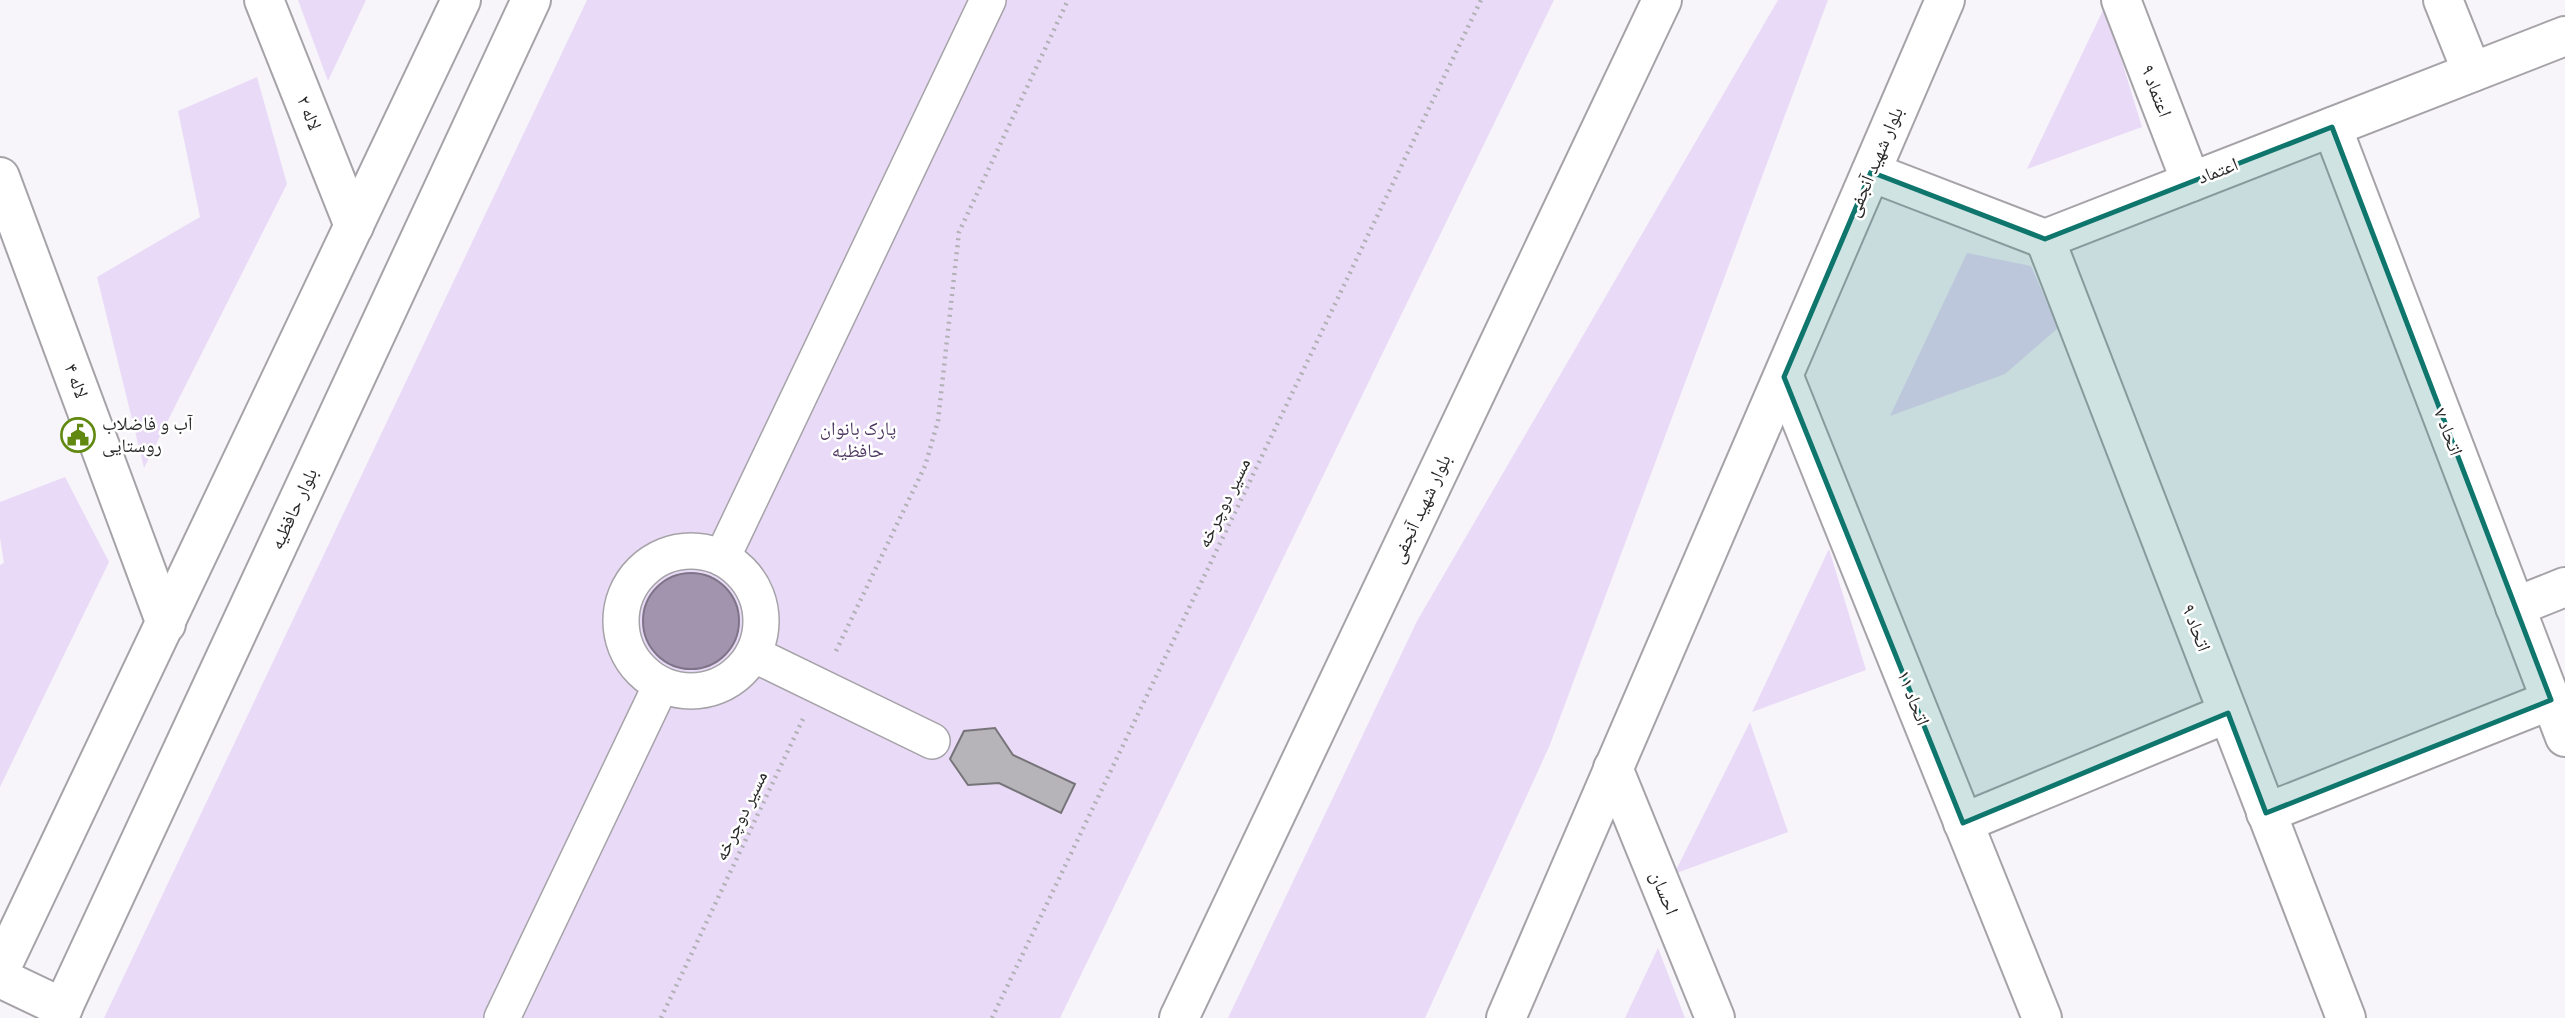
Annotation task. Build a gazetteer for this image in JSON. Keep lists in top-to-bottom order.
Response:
{
  "streets": {
    "street": [
      "اعتماد ۹",
      "لاله ۲",
      "بلوار شهید آنجفی",
      "اعتماد",
      "لاله ۴",
      "اتحاد ۷",
      "بلوار حافظیه",
      "اتحاد ۹",
      "اتحاد ۱۱",
      "احسان"
    ],
    "path": ["مسیر دوچرخه"]
  },
  "crossings": [
    ["اعتماد ۹", "اعتماد"],
    ["بلوار شهید آنجفی", "اتحاد ۱۱"],
    ["بلوار شهید آنجفی", "احسان"],
    ["اعتماد", "اتحاد ۷"],
    ["اعتماد", "اتحاد ۹"]
  ],
  "parks": ["پارک بانوان حافظیه"],
  "places": {
    "public building": ["آب و فاضلاب روستایی"]
  }
}
